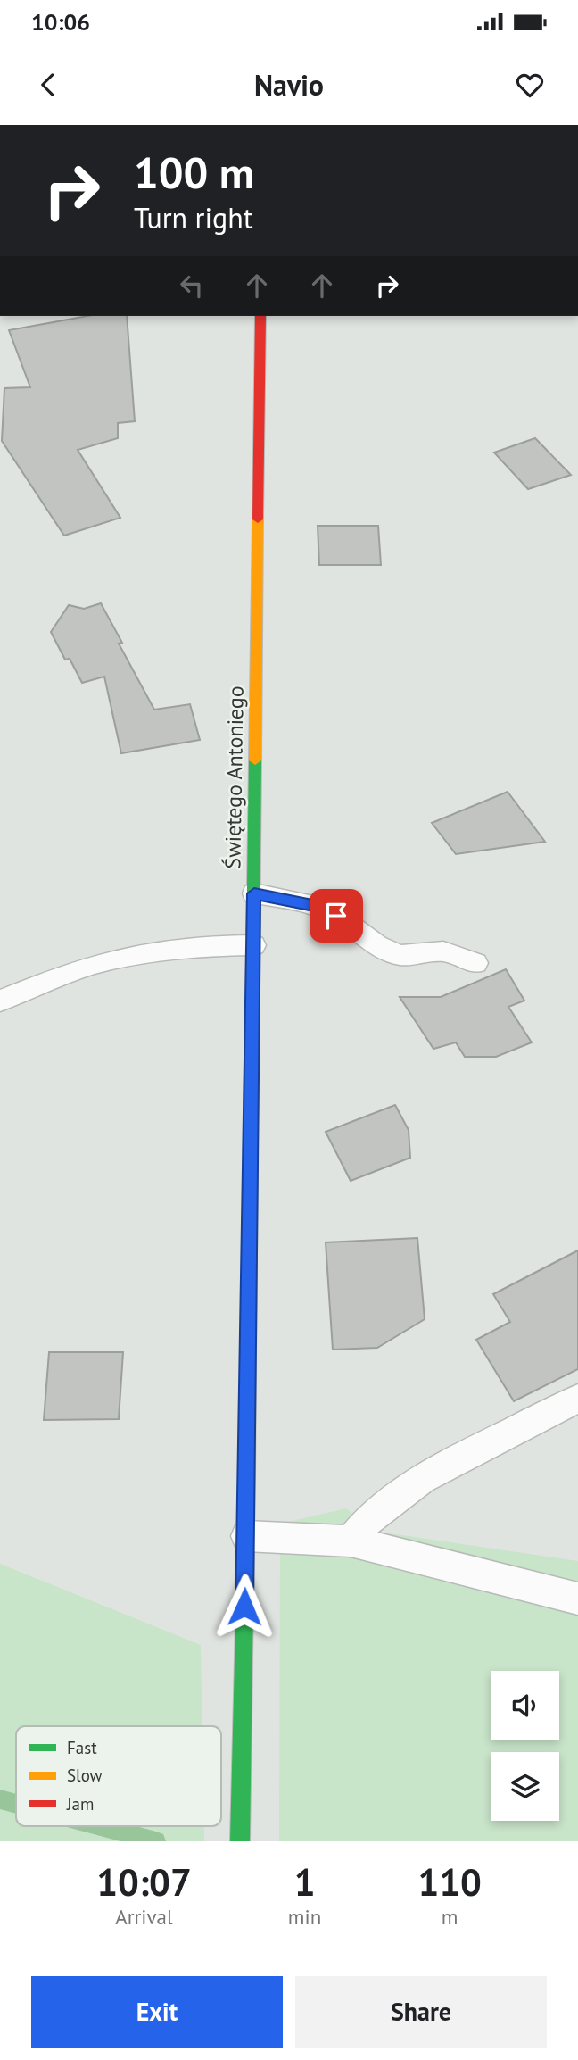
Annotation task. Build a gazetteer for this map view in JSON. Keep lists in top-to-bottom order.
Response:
{
  "streets": {
    "street": ["Świętego Antoniego"]
  },
  "legend": ["Fast", "Slow", "Jam"],
  "page": {
    "status": "10:06",
    "header": "Navio",
    "turn": ["100 m", "Turn right"],
    "eta": [
      "10:07",
      "Arrival",
      "1",
      "min",
      "110",
      "m"
    ],
    "buttons": ["Exit", "Share"]
  }
}
